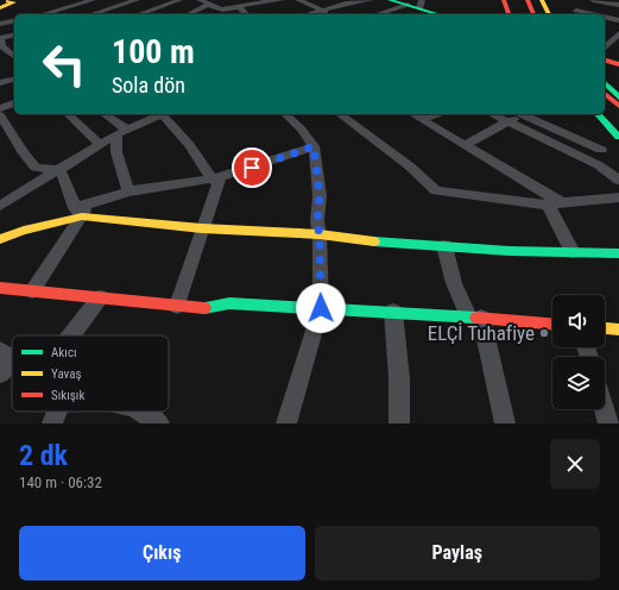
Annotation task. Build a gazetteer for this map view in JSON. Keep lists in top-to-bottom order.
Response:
{
  "places": ["ELÇİ Tuhafiye"],
  "legend": ["Akıcı", "Yavaş", "Sıkışık"],
  "page": {
    "turn": ["100 m", "Sola dön"],
    "heading": ["2 dk", "140 m · 06:32"],
    "buttons": ["Çıkış", "Paylaş"]
  }
}
